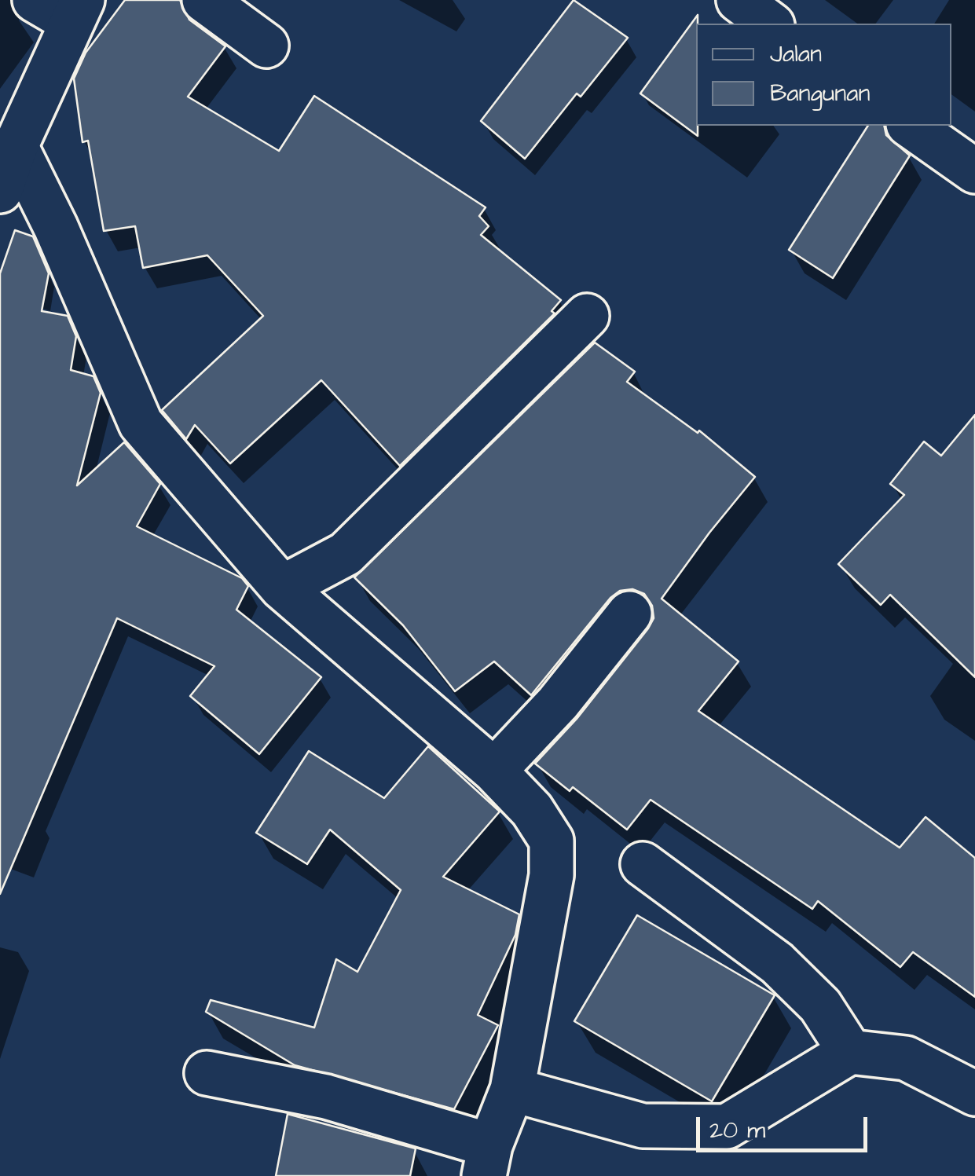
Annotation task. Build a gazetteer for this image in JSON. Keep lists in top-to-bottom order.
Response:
{
  "legend": ["Jalan", "Bangunan"],
  "scale_bar": "20 m"
}
